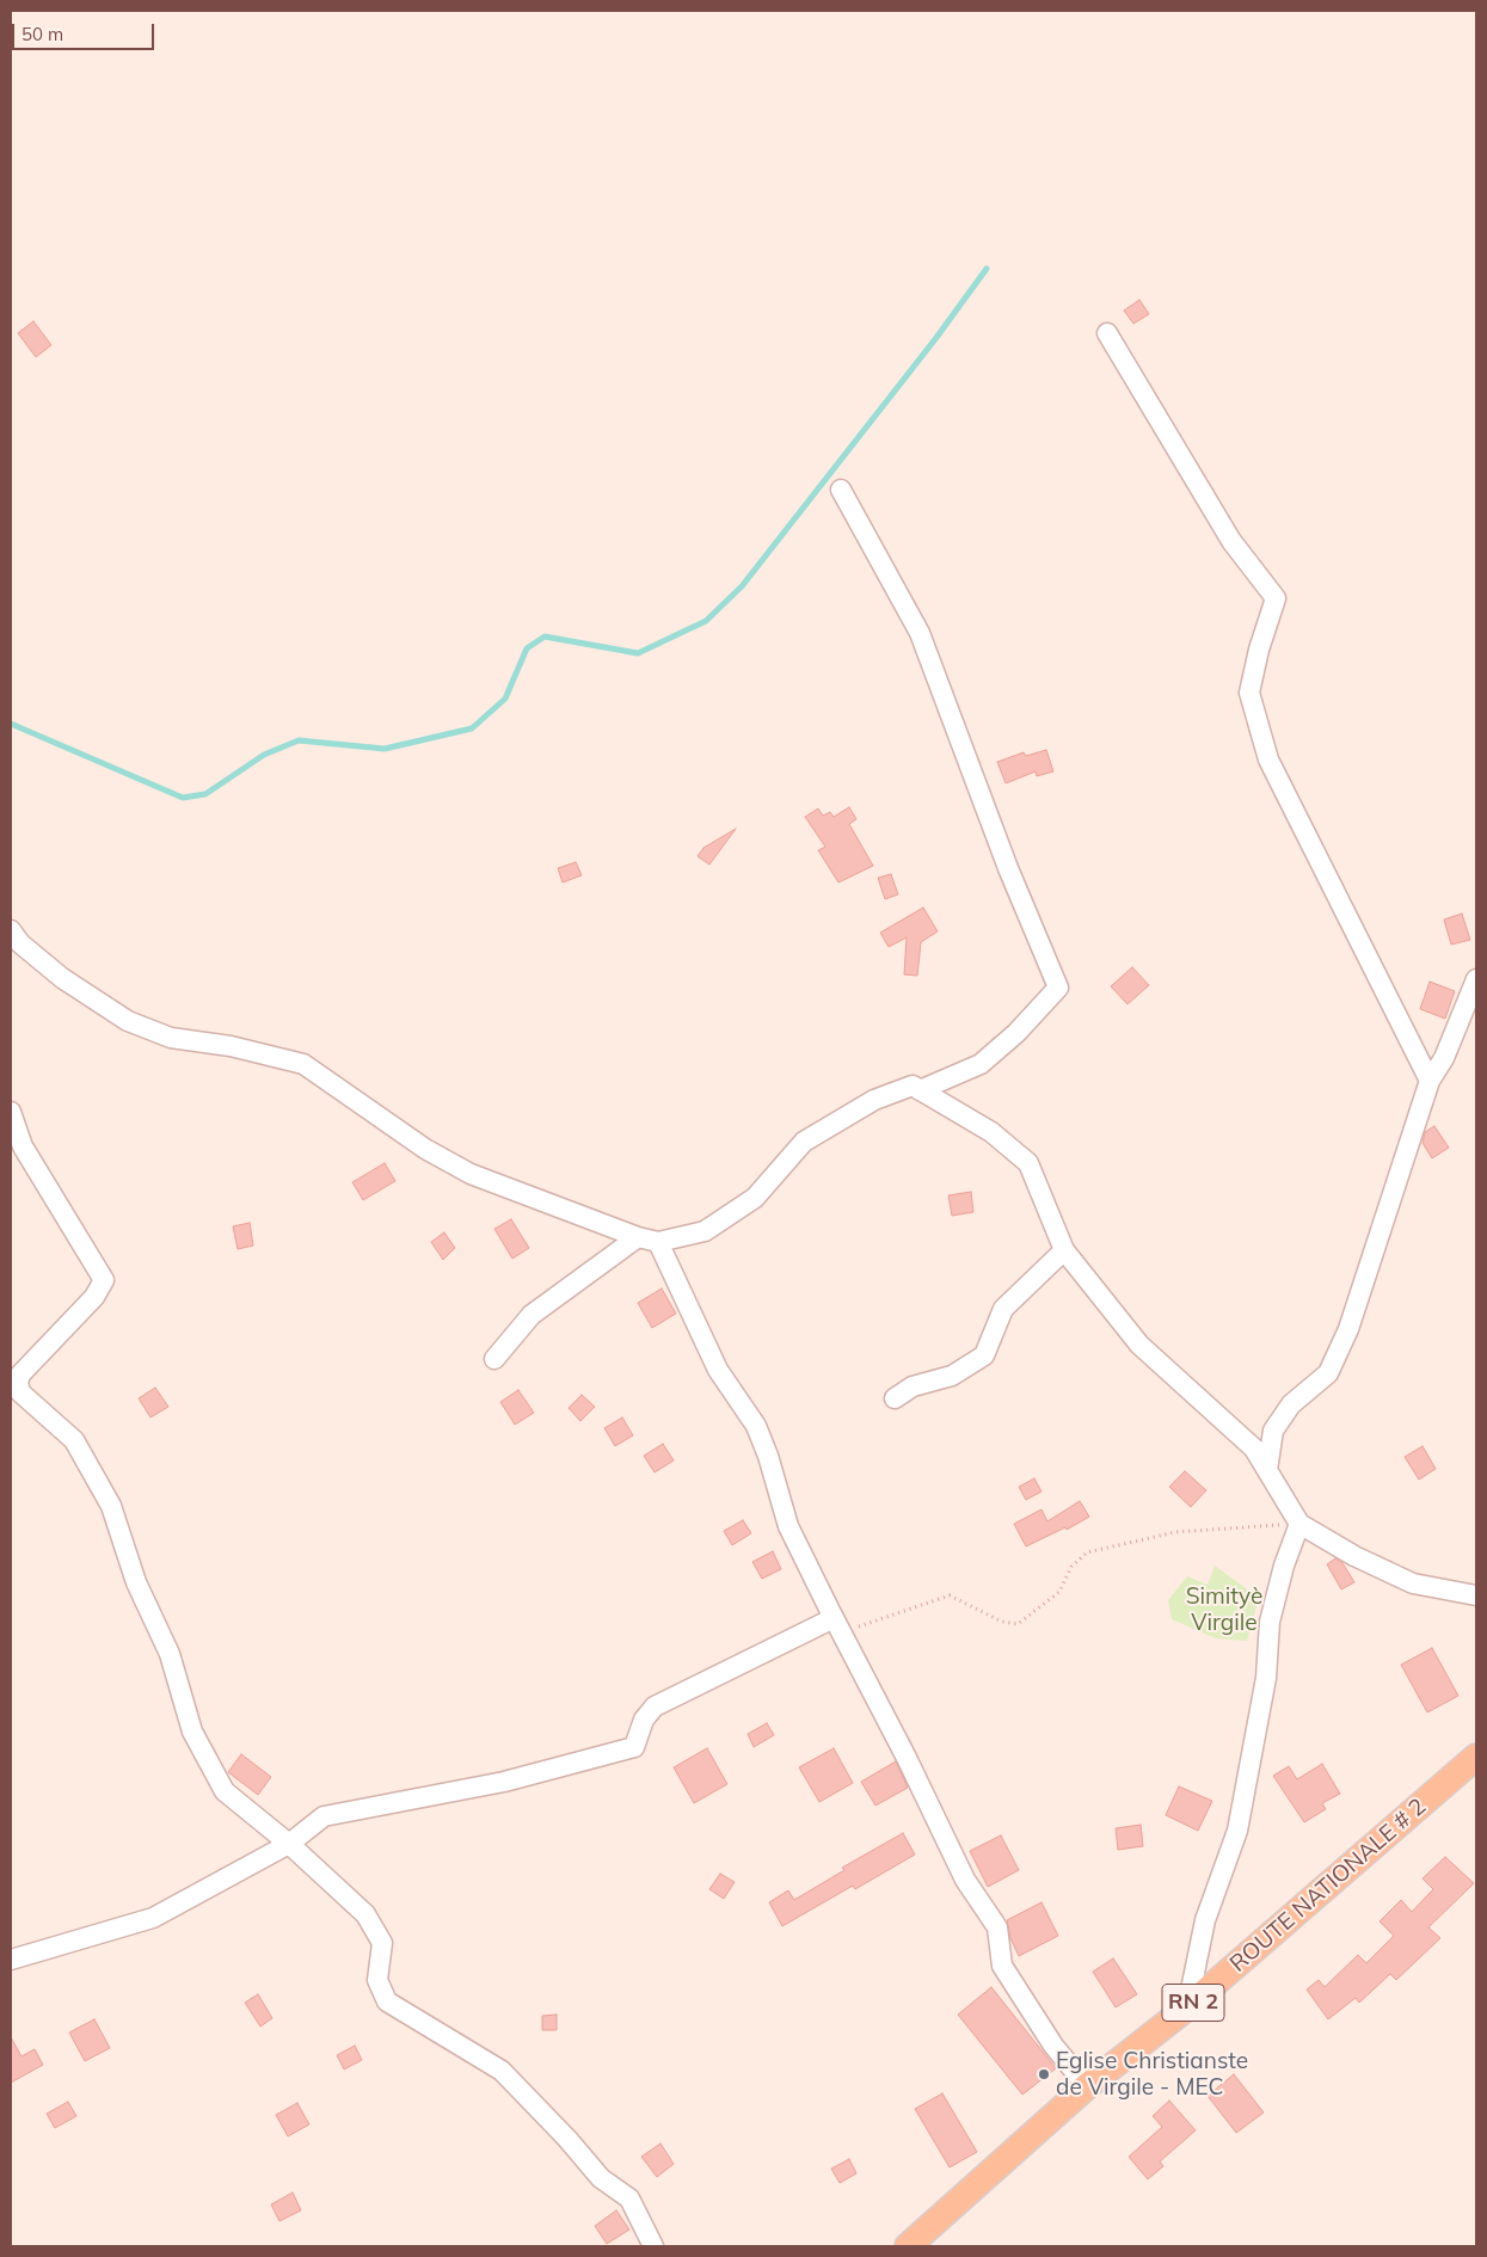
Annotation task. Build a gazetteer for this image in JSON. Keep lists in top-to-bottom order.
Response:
{
  "streets": {
    "main road": ["ROUTE NATIONALE # 2", "RN 2"]
  },
  "parks": ["Simityè Virgile"],
  "places": ["Eglise Christianste de Virgile - MEC"],
  "scale_bar": "50 m"
}
